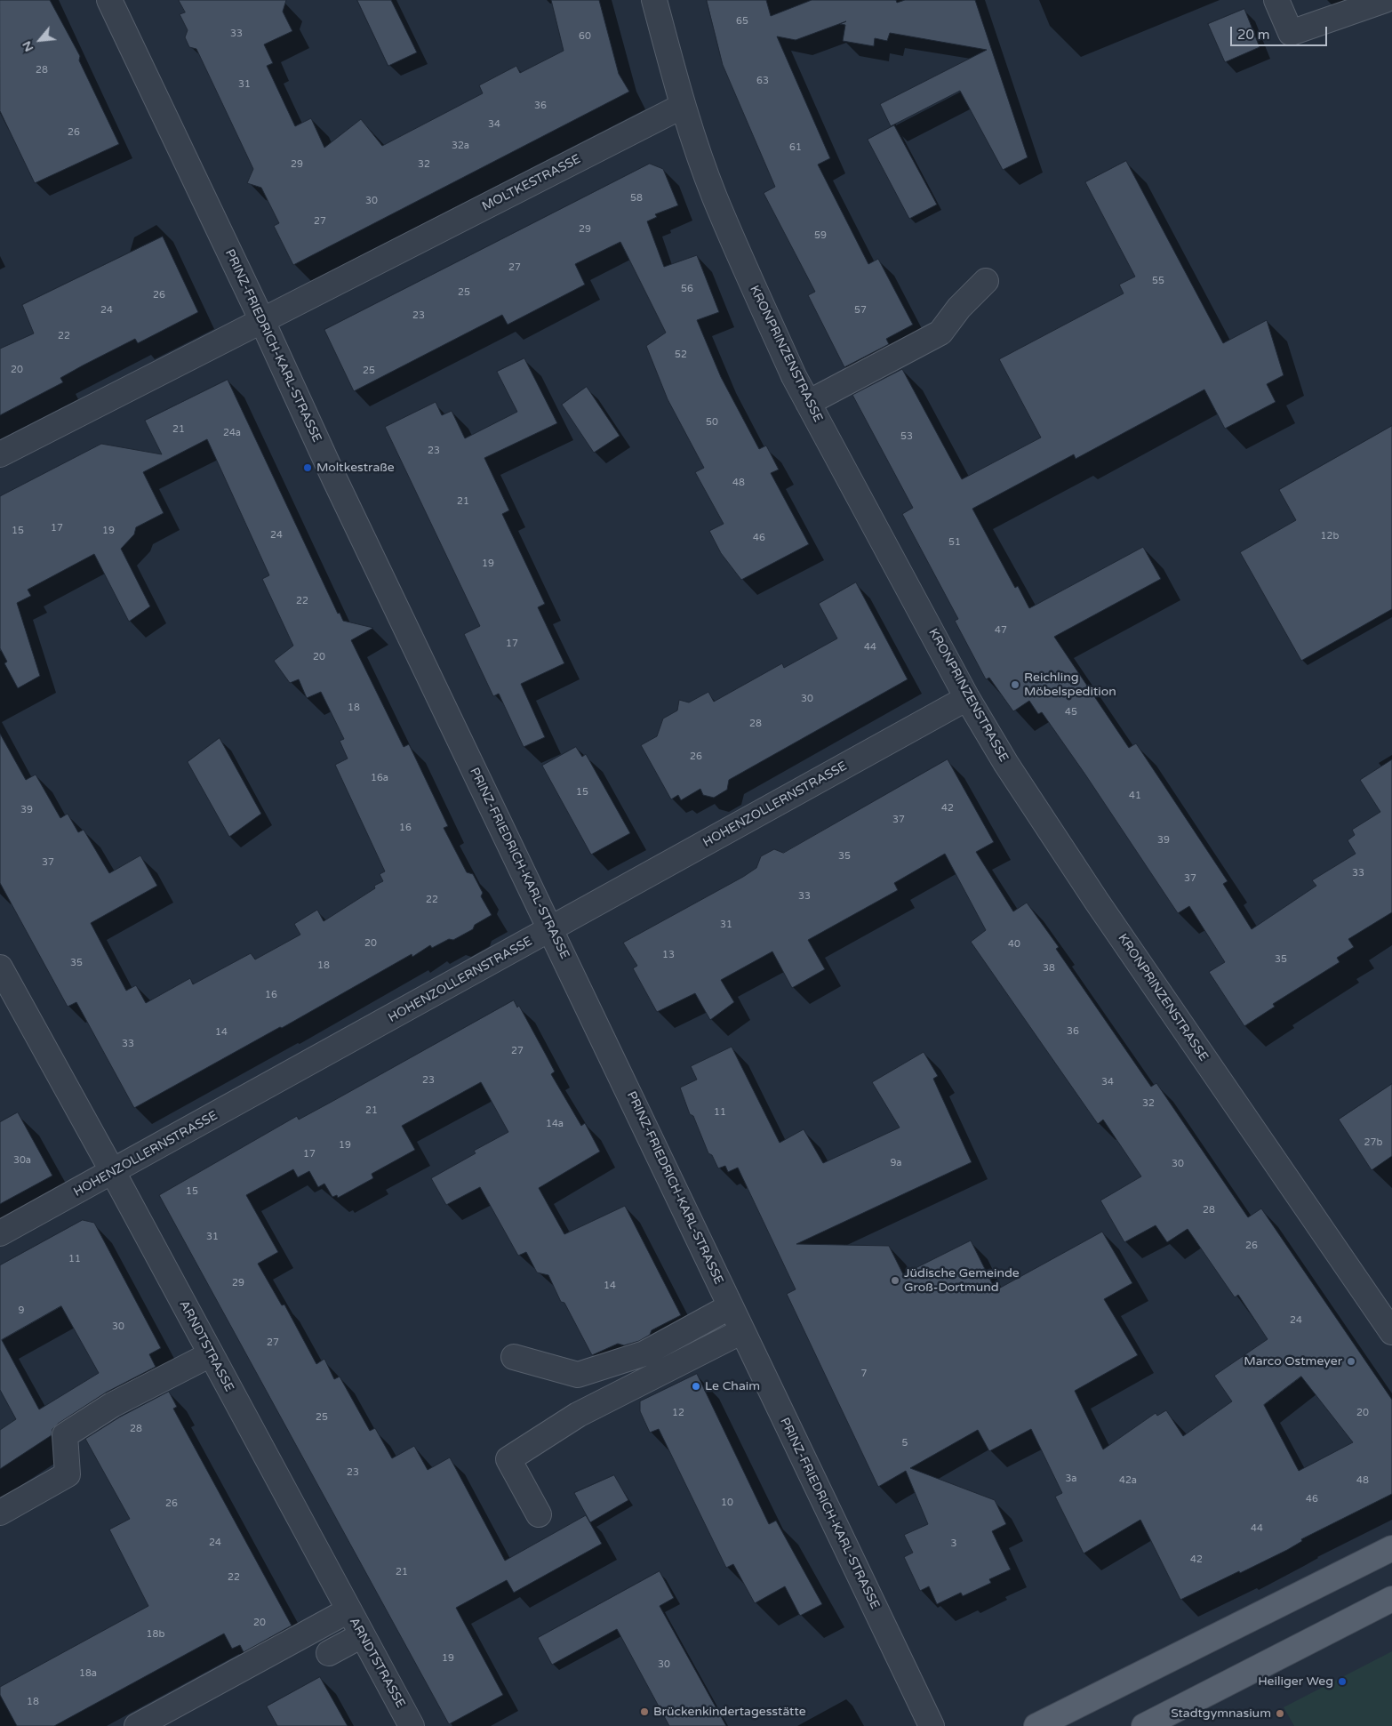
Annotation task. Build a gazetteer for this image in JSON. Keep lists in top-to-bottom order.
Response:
{
  "streets": {
    "street": [
      "MOLTKESTRASSE",
      "PRINZ-FRIEDRICH-KARL-STRASSE",
      "KRONPRINZENSTRASSE",
      "HOHENZOLLERNSTRASSE",
      "ARNDTSTRASSE"
    ]
  },
  "crossings": [
    ["MOLTKESTRASSE", "PRINZ-FRIEDRICH-KARL-STRASSE"],
    ["MOLTKESTRASSE", "KRONPRINZENSTRASSE"],
    ["PRINZ-FRIEDRICH-KARL-STRASSE", "HOHENZOLLERNSTRASSE"],
    ["KRONPRINZENSTRASSE", "HOHENZOLLERNSTRASSE"],
    ["HOHENZOLLERNSTRASSE", "ARNDTSTRASSE"]
  ],
  "places": [
    "Moltkestraße",
    "Reichling Möbelspedition",
    "Jüdische Gemeinde Groß-Dortmund",
    "Marco Ostmeyer",
    "Le Chaim",
    "Heiliger Weg",
    "Brückenkindertagesstätte",
    "Stadtgymnasium"
  ],
  "house_numbers": [
    "65",
    "33",
    "60",
    "28",
    "63",
    "31",
    "36",
    "34",
    "26",
    "32a",
    "61",
    "29",
    "32",
    "58",
    "30",
    "27",
    "29",
    "59",
    "27",
    "55",
    "56",
    "25",
    "26",
    "24",
    "57",
    "23",
    "22",
    "52",
    "20",
    "25",
    "50",
    "21",
    "24a",
    "53",
    "23",
    "48",
    "21",
    "17",
    "15",
    "19",
    "24",
    "12b",
    "46",
    "51",
    "19",
    "22",
    "47",
    "17",
    "44",
    "20",
    "30",
    "18",
    "45",
    "28",
    "26",
    "16a",
    "15",
    "41",
    "42",
    "39",
    "37",
    "16",
    "39",
    "35",
    "37",
    "33",
    "37",
    "33",
    "22",
    "31",
    "20",
    "40",
    "13",
    "35",
    "35",
    "18",
    "38",
    "16",
    "36",
    "14",
    "33",
    "27",
    "23",
    "34",
    "32",
    "21",
    "11",
    "14a",
    "27b",
    "19",
    "17",
    "30a",
    "9a",
    "30",
    "15",
    "28",
    "31",
    "26",
    "11",
    "29",
    "14",
    "9",
    "24",
    "30",
    "27",
    "7",
    "12",
    "20",
    "25",
    "28",
    "5",
    "23",
    "3a",
    "42a",
    "48",
    "46",
    "10",
    "26",
    "44",
    "24",
    "3",
    "42",
    "21",
    "22",
    "20",
    "18b",
    "19",
    "30",
    "18a",
    "18"
  ],
  "scale_bar": "20 m",
  "north": "bottom left"
}
